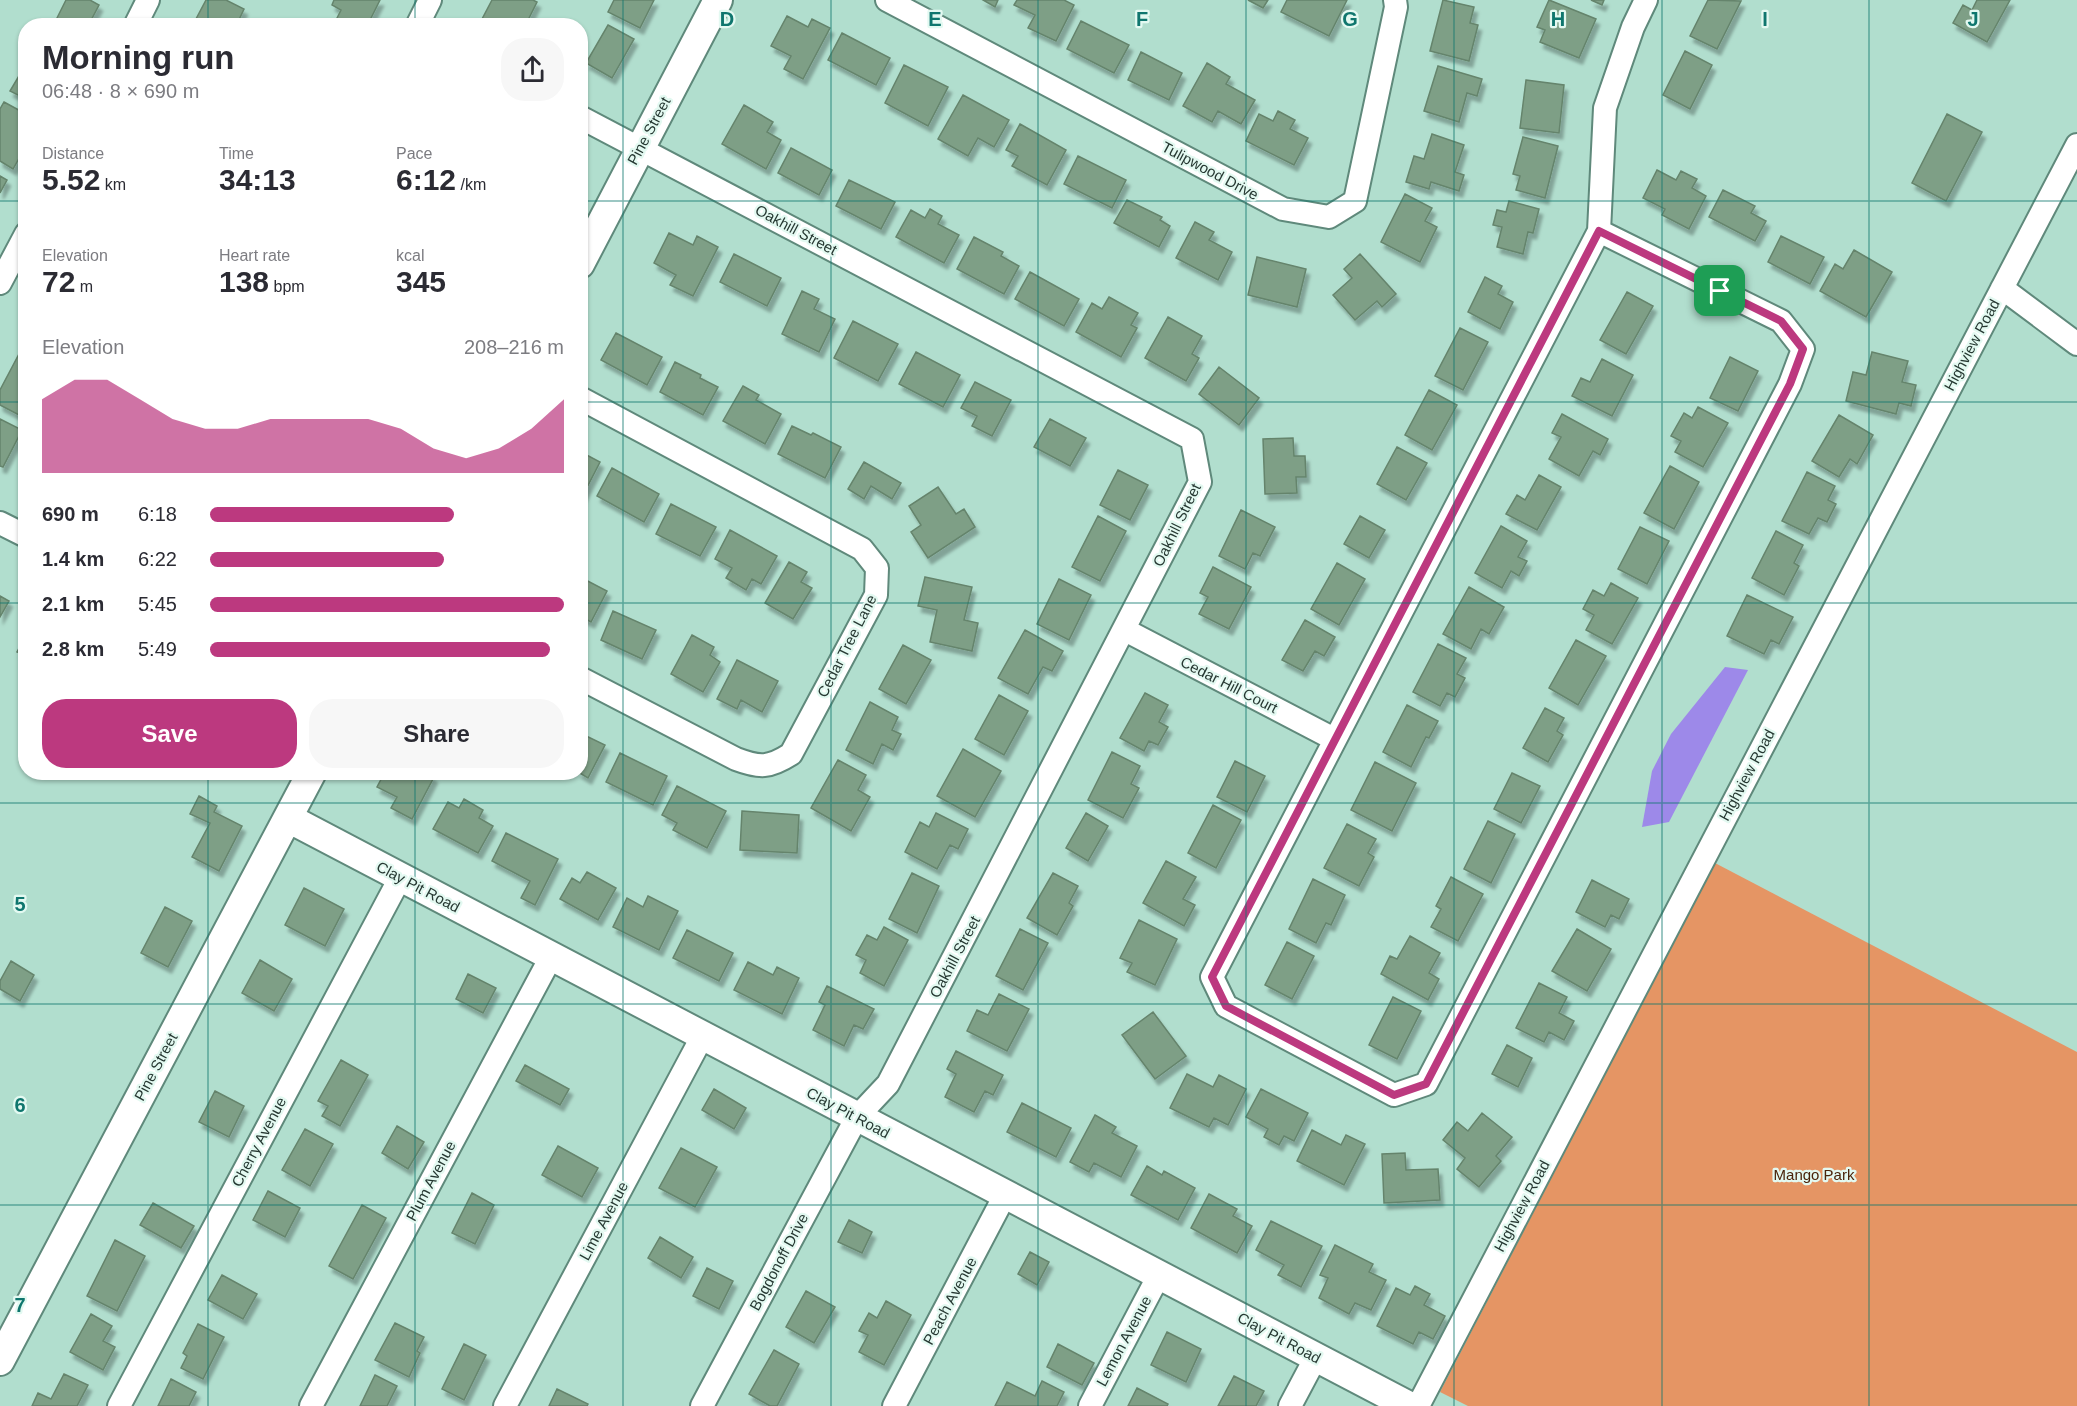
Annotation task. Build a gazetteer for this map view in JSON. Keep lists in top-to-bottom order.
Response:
{
  "streets": {
    "street": [
      "Pine Street",
      "Tulipwood Drive",
      "Oakhill Street",
      "Highview Road",
      "Cedar Tree Lane",
      "Cedar Hill Court",
      "Clay Pit Road",
      "Cherry Avenue",
      "Plum Avenue",
      "Lime Avenue",
      "Bogdonoff Drive",
      "Peach Avenue",
      "Lemon Avenue"
    ]
  },
  "crossings": [
    ["Pine Street", "Oakhill Street"],
    ["Pine Street", "Clay Pit Road"],
    ["Oakhill Street", "Cedar Hill Court"],
    ["Oakhill Street", "Clay Pit Road"],
    ["Oakhill Street", "Bogdonoff Drive"],
    ["Clay Pit Road", "Cherry Avenue"],
    ["Clay Pit Road", "Plum Avenue"],
    ["Clay Pit Road", "Lime Avenue"],
    ["Clay Pit Road", "Bogdonoff Drive"],
    ["Clay Pit Road", "Peach Avenue"],
    ["Clay Pit Road", "Lemon Avenue"]
  ],
  "parks": ["Mango Park"],
  "page": {
    "heading": ["Morning run", "06:48 · 8 × 690 m"],
    "stats": [
      ["Distance", "5.52 km"],
      ["Time", "34:13"],
      ["Pace", "6:12 /km"],
      ["Elevation", "72 m"],
      ["Heart rate", "138 bpm"],
      ["kcal", "345"]
    ],
    "chart": ["Elevation", "208–216 m"],
    "list": [
      {
        "name": "690 m",
        "note": "6:18"
      },
      {
        "name": "1.4 km",
        "note": "6:22"
      },
      {
        "name": "2.1 km",
        "note": "5:45"
      },
      {
        "name": "2.8 km",
        "note": "5:49"
      }
    ],
    "buttons": ["Save", "Share"]
  },
  "grid": {
    "columns": [
      "D",
      "E",
      "F",
      "G",
      "H",
      "I",
      "J"
    ],
    "rows": ["5", "6", "7"]
  }
}
